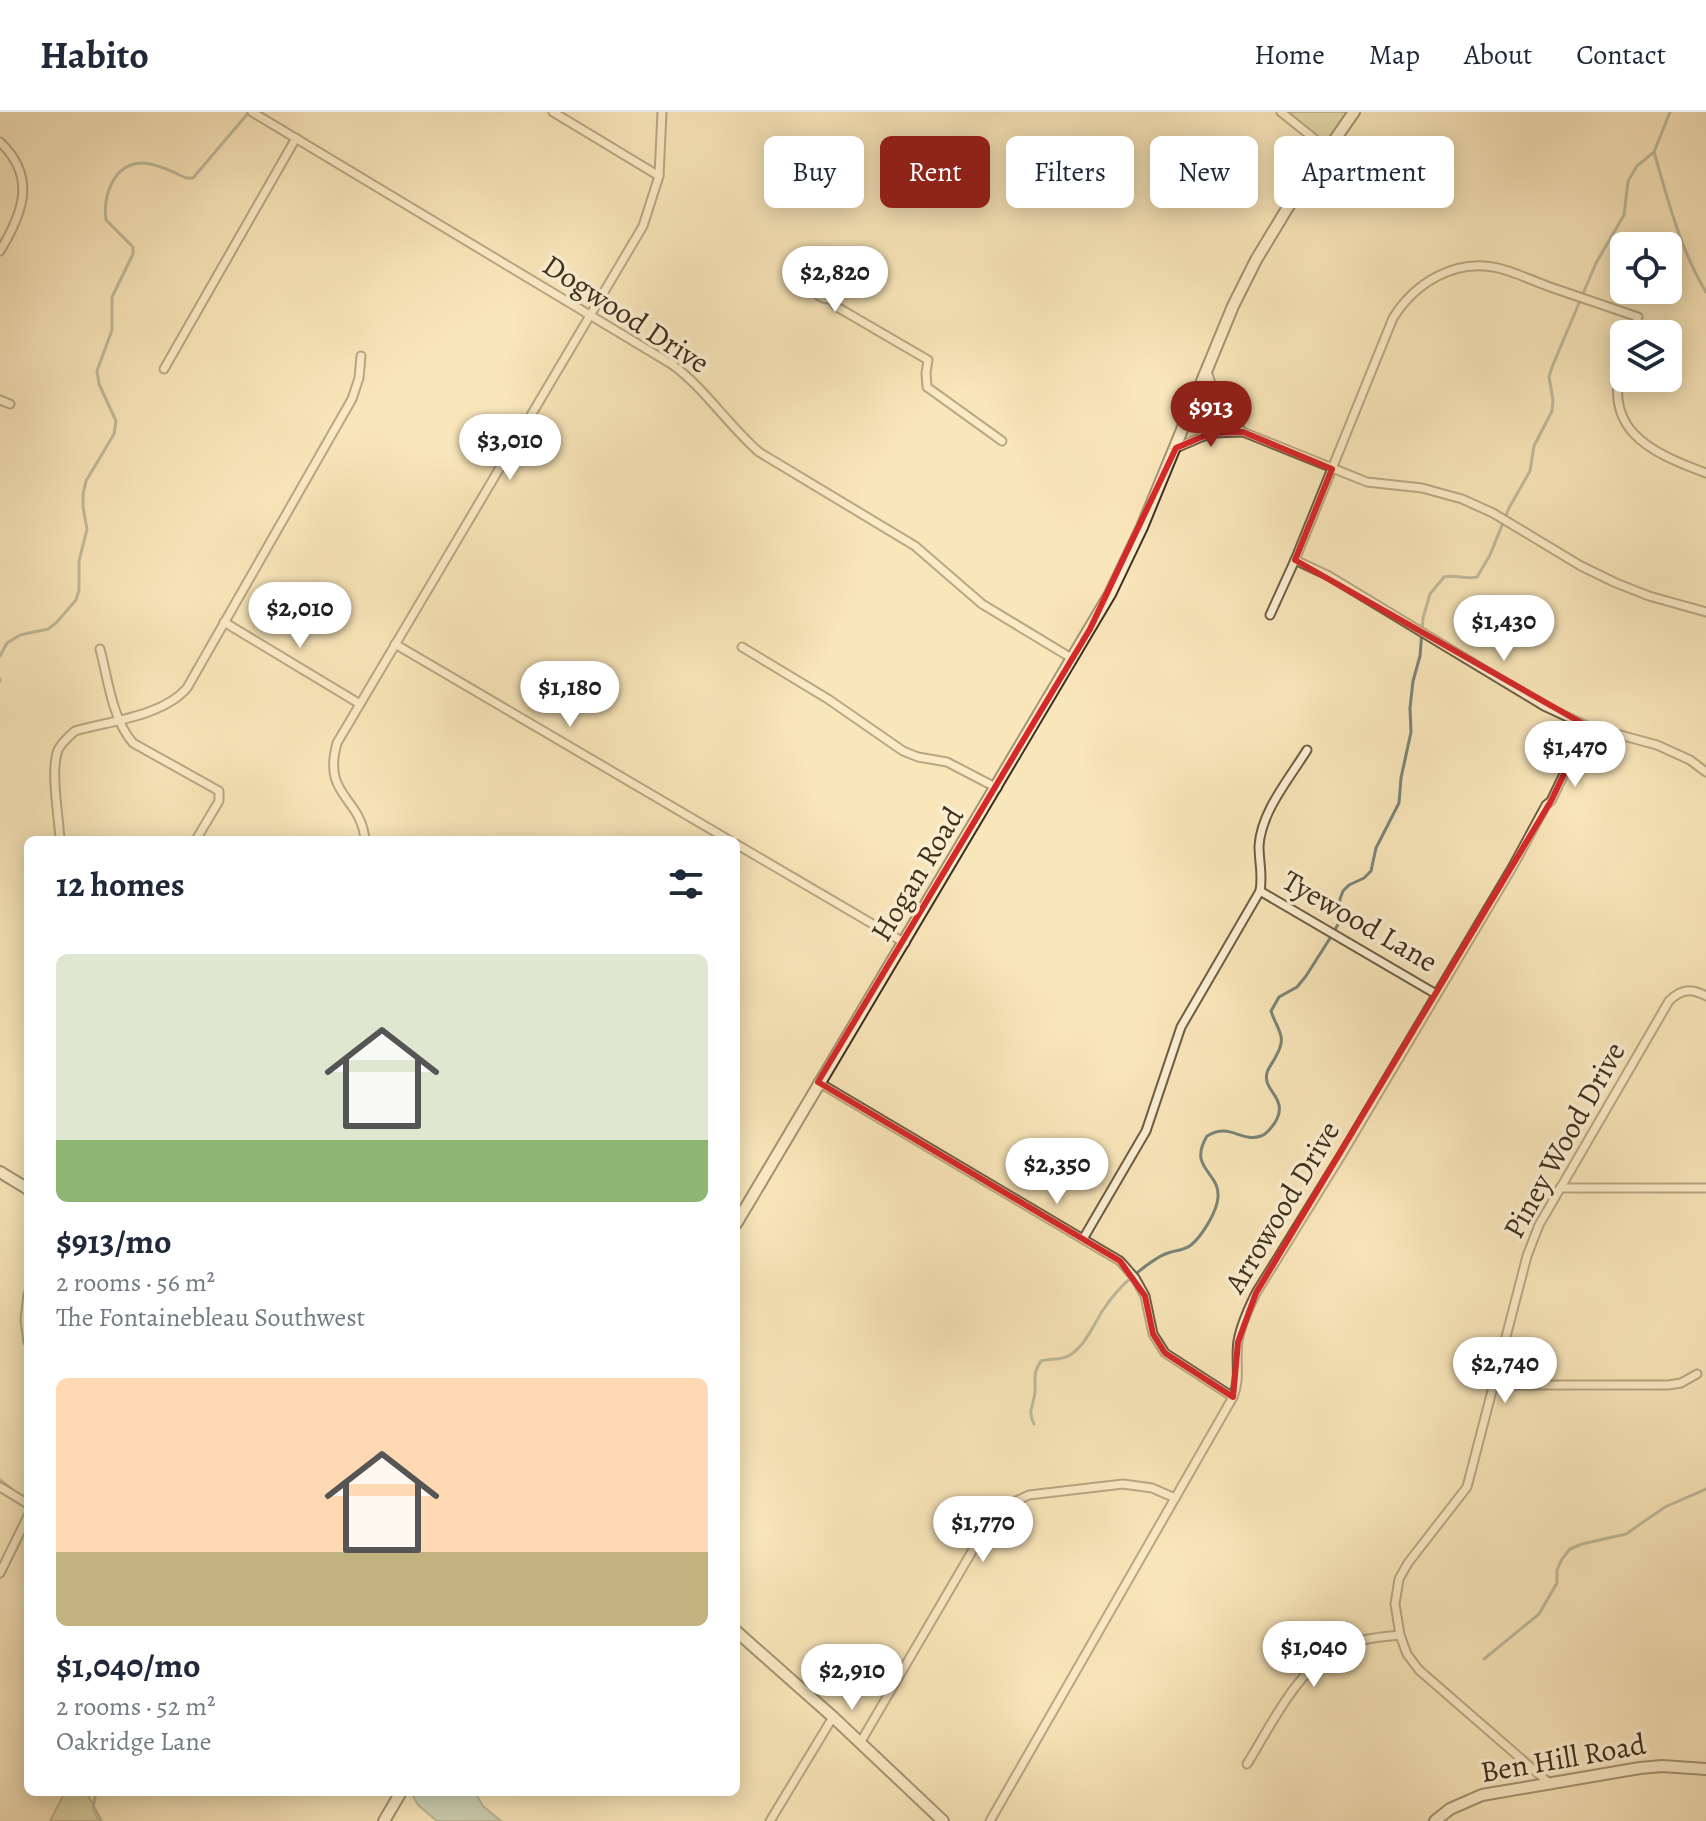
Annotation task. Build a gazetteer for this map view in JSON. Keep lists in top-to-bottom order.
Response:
{
  "streets": {
    "street": [
      "Dogwood Drive",
      "Hogan Road",
      "Tyewood Lane",
      "Piney Wood Drive",
      "Arrowood Drive",
      "Ben Hill Road"
    ]
  },
  "crossings": [
    ["Dogwood Drive", "Hogan Road"],
    ["Tyewood Lane", "Arrowood Drive"],
    ["Piney Wood Drive", "Ben Hill Road"]
  ],
  "page": {
    "header": "Habito",
    "nav": [
      "Home",
      "Map",
      "About",
      "Contact"
    ],
    "chip": [
      "Buy",
      "Rent",
      "Filters",
      "New",
      "Apartment"
    ],
    "price": [
      "$2,820",
      "$913",
      "$3,010",
      "$2,010",
      "$1,430",
      "$1,180",
      "$1,470",
      "$2,350",
      "$2,740",
      "$1,770",
      "$1,040",
      "$2,910"
    ],
    "heading": "12 homes",
    "list": [
      {
        "name": "$913/mo",
        "note": "2 rooms · 56 m² · The Fontainebleau Southwest"
      },
      {
        "name": "$1,040/mo",
        "note": "2 rooms · 52 m² · Oakridge Lane"
      }
    ]
  }
}
